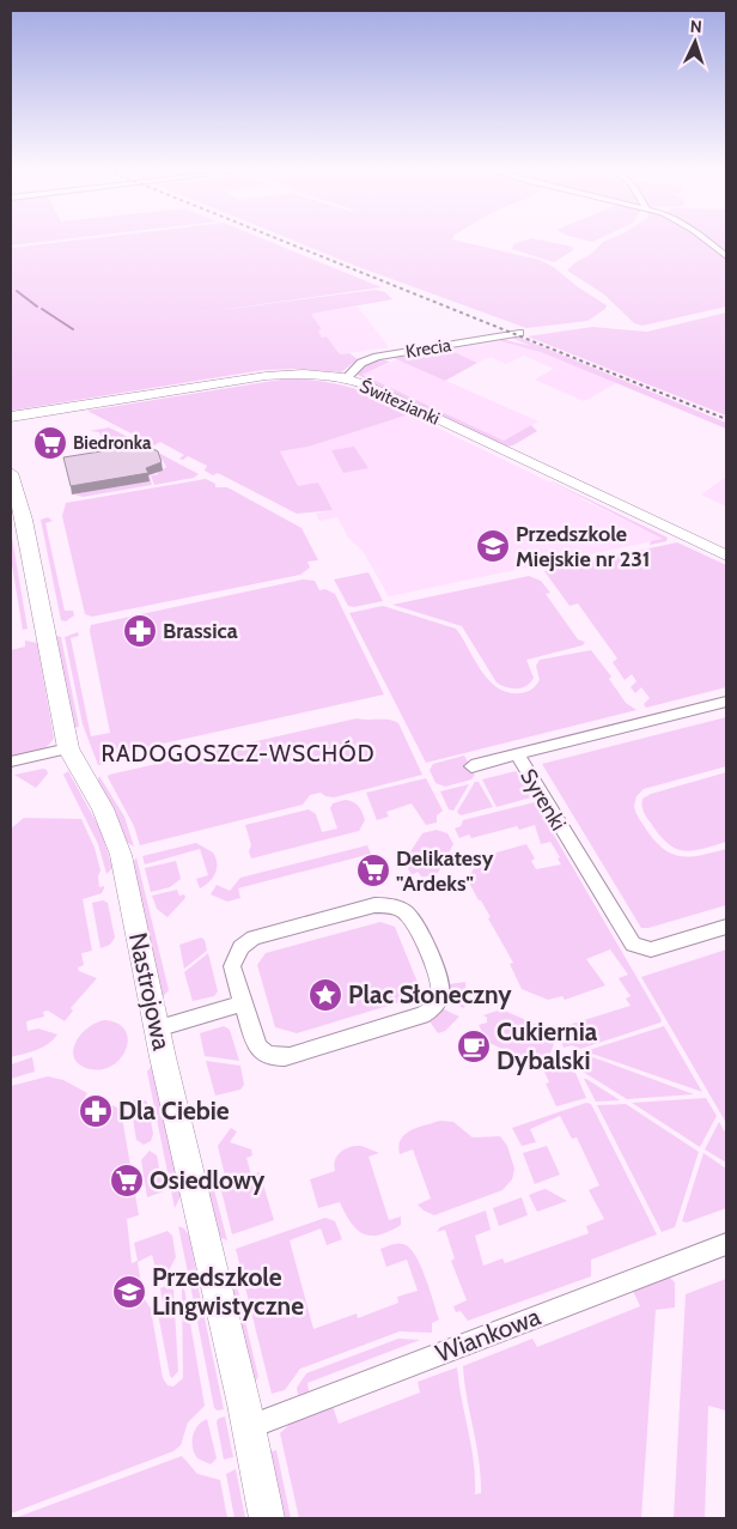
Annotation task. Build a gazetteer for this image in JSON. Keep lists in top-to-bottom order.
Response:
{
  "streets": {
    "street": [
      "Krecia",
      "Świtezianki",
      "Syrenki",
      "Nastrojowa",
      "Wiankowa"
    ]
  },
  "crossings": [
    ["Krecia", "Świtezianki"],
    ["Nastrojowa", "Wiankowa"]
  ],
  "districts": ["RADOGOSZCZ-WSCHÓD"],
  "places": {
    "supermarket": ["Biedronka", "Delikatesy \"Ardeks\"", "Osiedlowy"],
    "school or university": ["Przedszkole Miejskie nr 231", "Przedszkole Lingwistyczne"],
    "pharmacy": ["Brassica", "Dla Ciebie"],
    "place": ["Plac Słoneczny"],
    "cafe": ["Cukiernia Dybalski"]
  },
  "north": "top"
}
